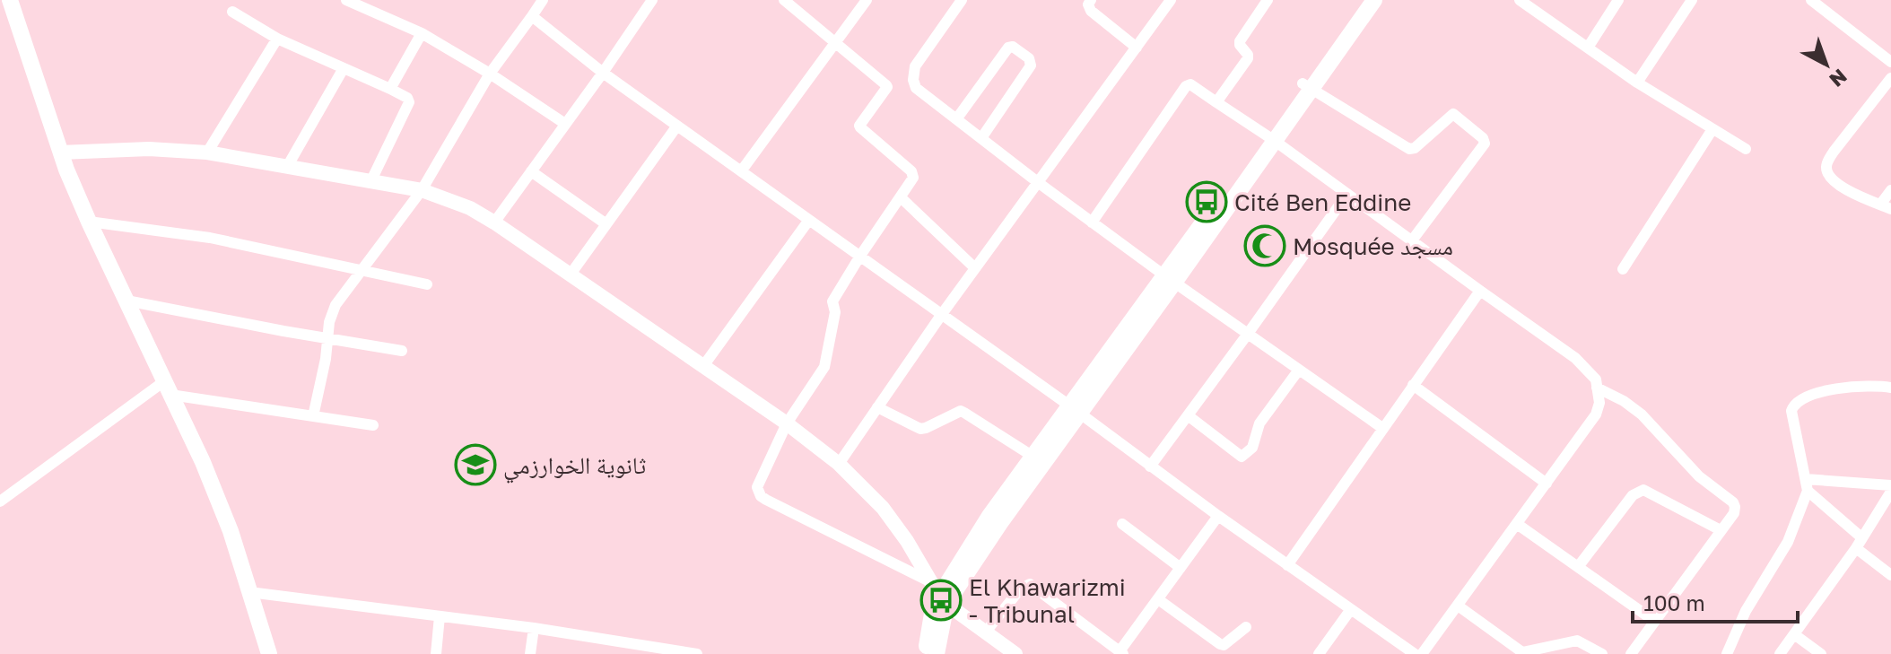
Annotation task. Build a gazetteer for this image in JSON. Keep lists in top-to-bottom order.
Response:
{
  "places": {
    "bus stop": ["Cité Ben Eddine", "El Khawarizmi - Tribunal"],
    "mosque": ["Mosquée مسجد"],
    "school or university": ["ثانوية الخوارزمي"]
  },
  "scale_bar": "100 m",
  "north": "bottom right"
}
